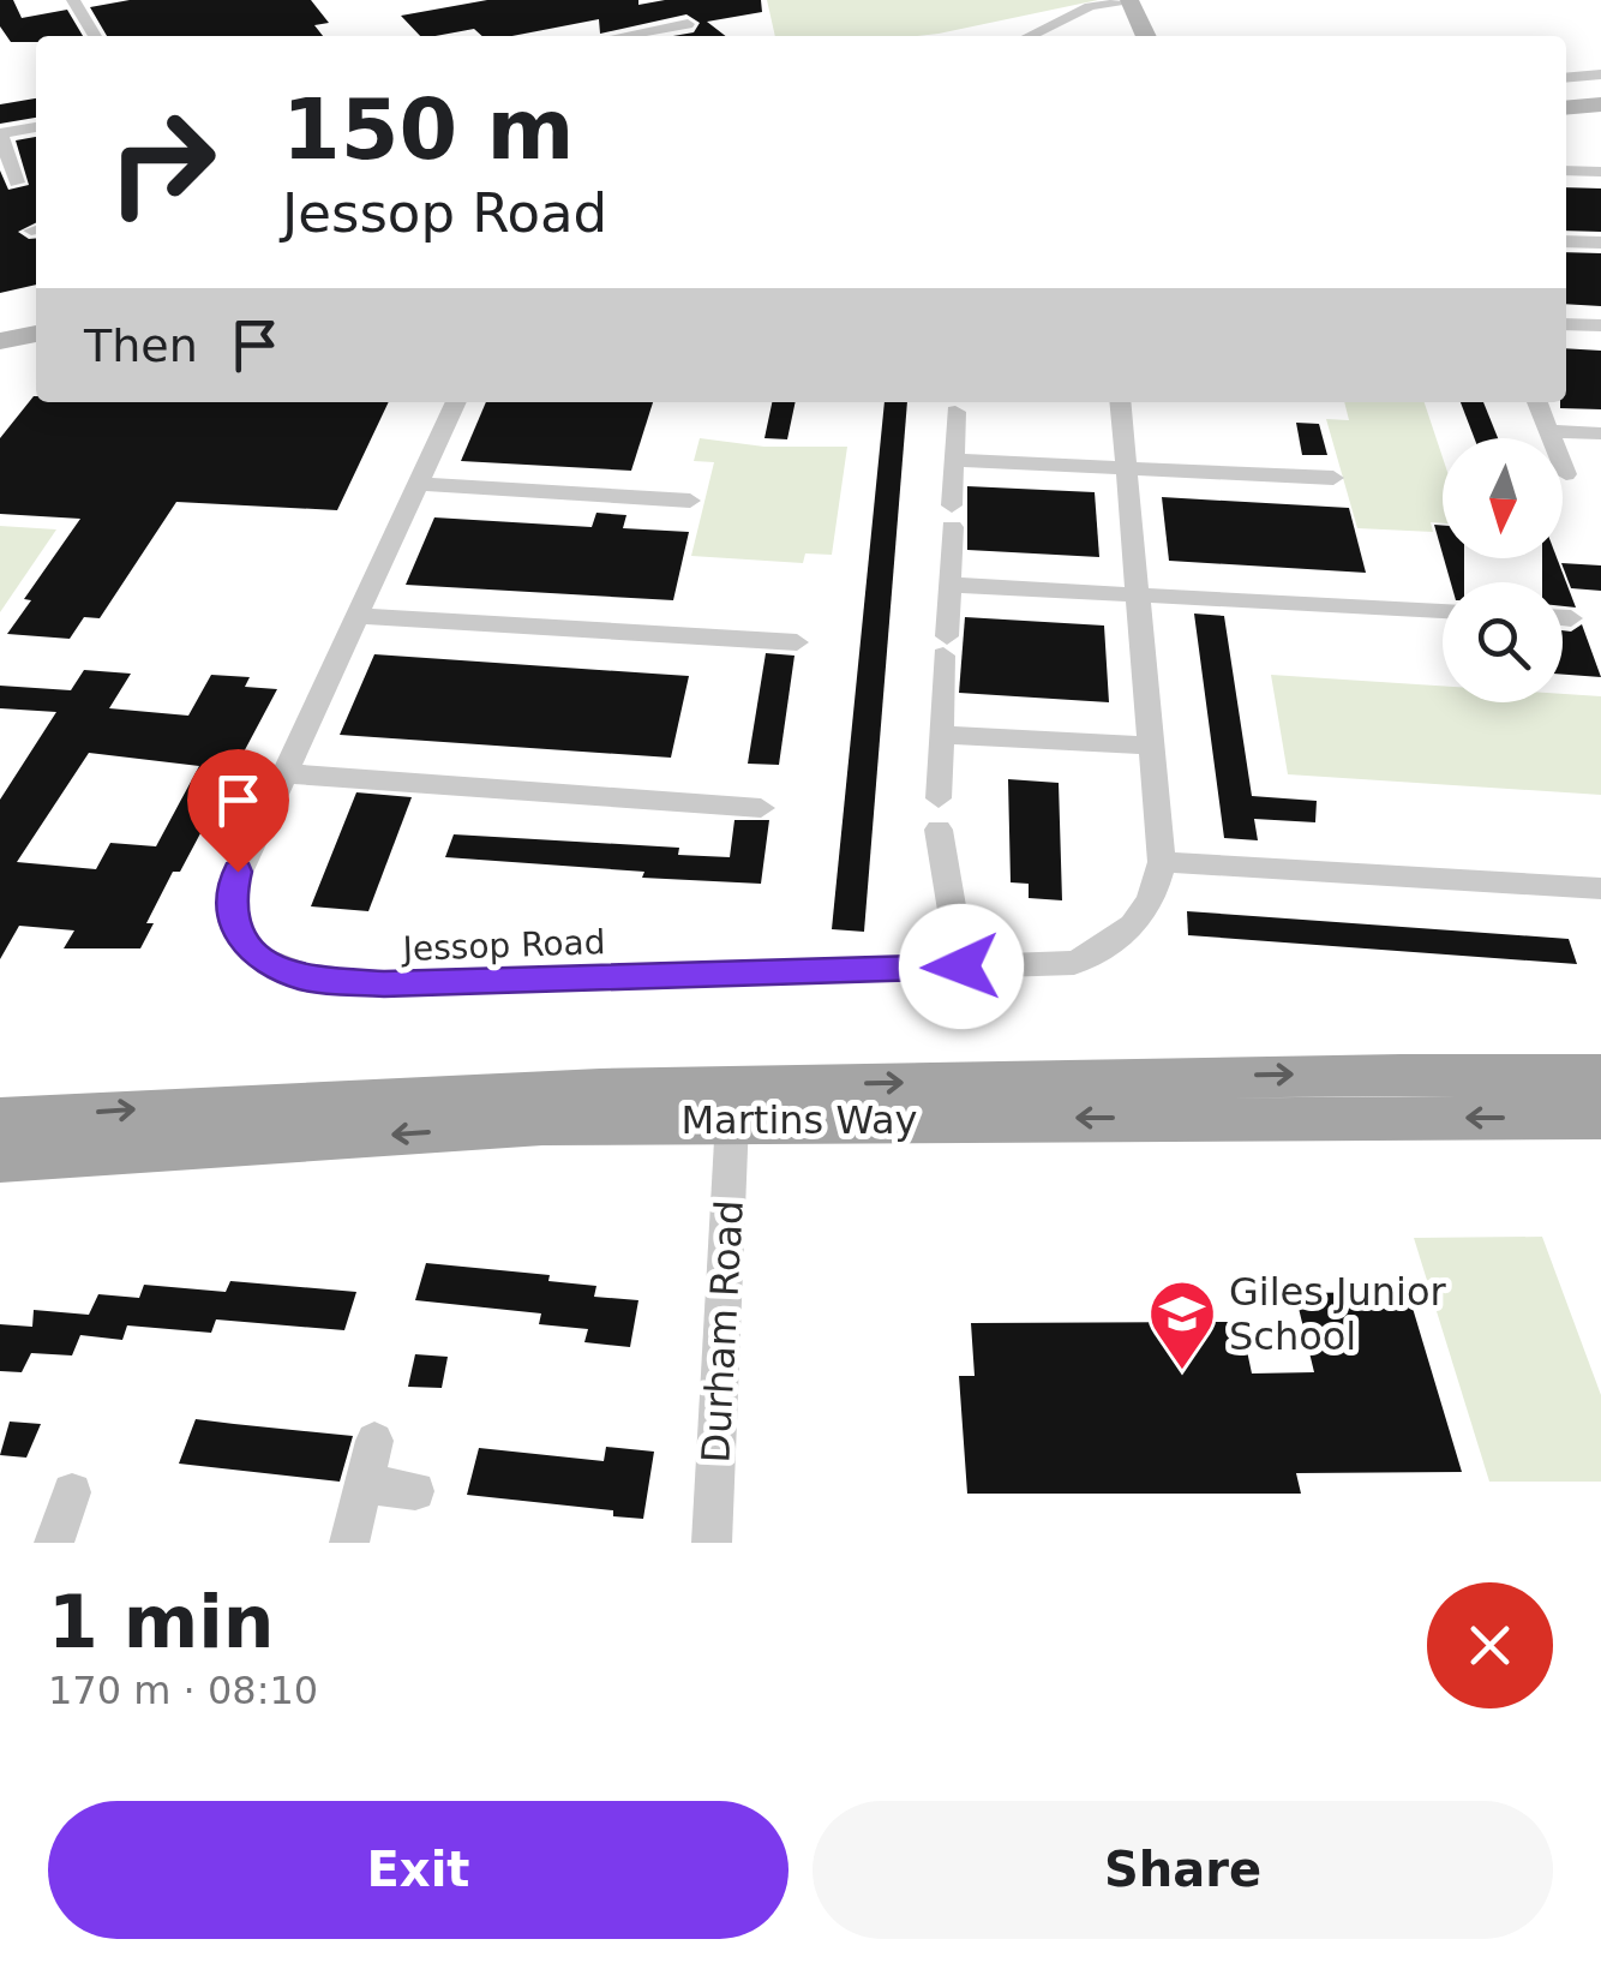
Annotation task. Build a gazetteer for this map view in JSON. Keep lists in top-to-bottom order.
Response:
{
  "streets": {
    "main road": ["Martins Way"],
    "street": ["Jessop Road", "Durham Road"]
  },
  "crossings": [
    ["Martins Way", "Durham Road"]
  ],
  "places": {
    "school or university": ["Giles Junior School"]
  },
  "north": "bottom",
  "page": {
    "turn": ["150 m", "Jessop Road"],
    "then": "Then",
    "heading": ["1 min", "170 m · 08:10"],
    "buttons": ["Exit", "Share"]
  }
}
